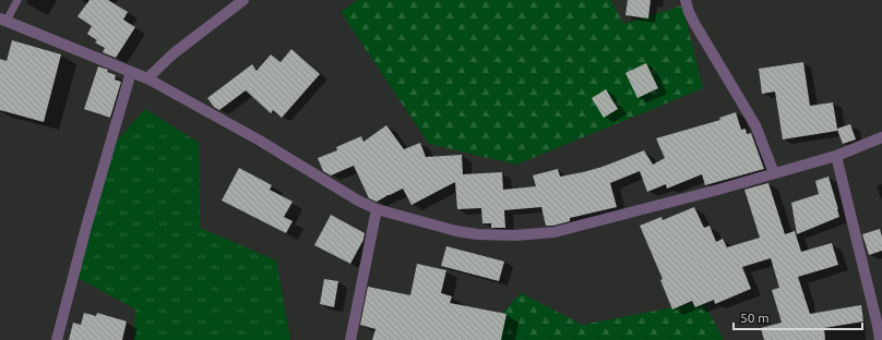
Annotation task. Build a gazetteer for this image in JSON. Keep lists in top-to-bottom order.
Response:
{
  "scale_bar": "50 m"
}
